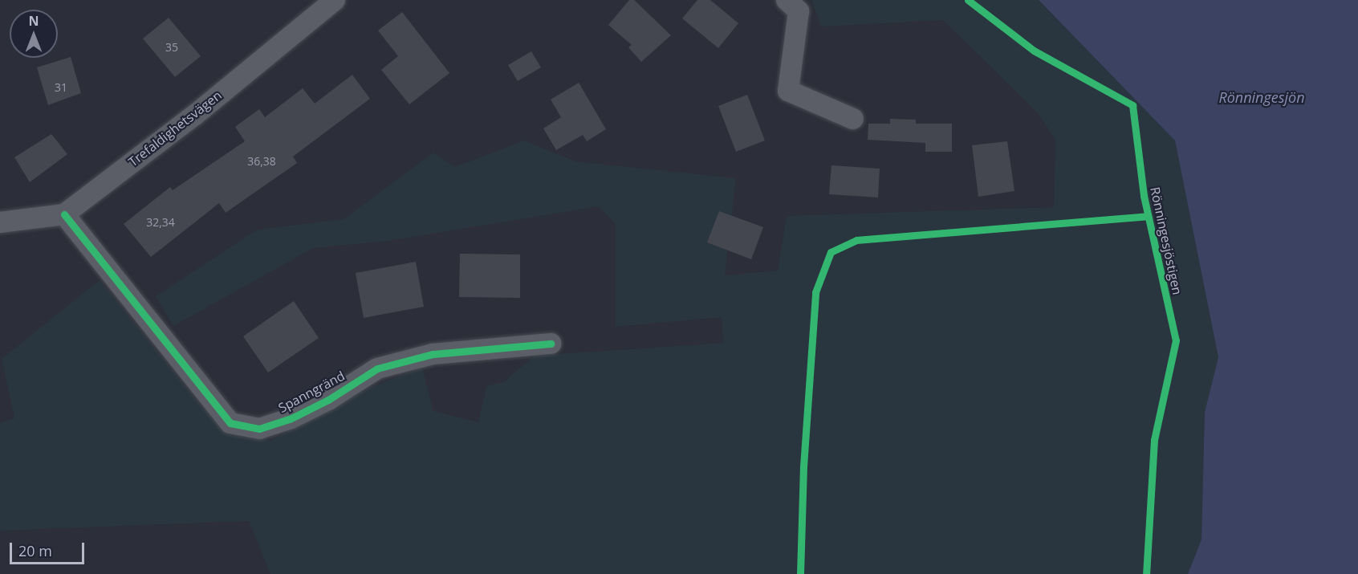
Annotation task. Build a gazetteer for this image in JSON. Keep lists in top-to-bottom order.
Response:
{
  "streets": {
    "street": ["Trefaldighetsvägen", "Spanngränd"],
    "cycle path": ["Rönningesjöstigen"]
  },
  "crossings": [
    ["Trefaldighetsvägen", "Spanngränd"]
  ],
  "water": ["Rönningesjön"],
  "house_numbers": [
    "35",
    "31",
    "36,38",
    "32,34"
  ],
  "scale_bar": "20 m",
  "north": "top"
}
